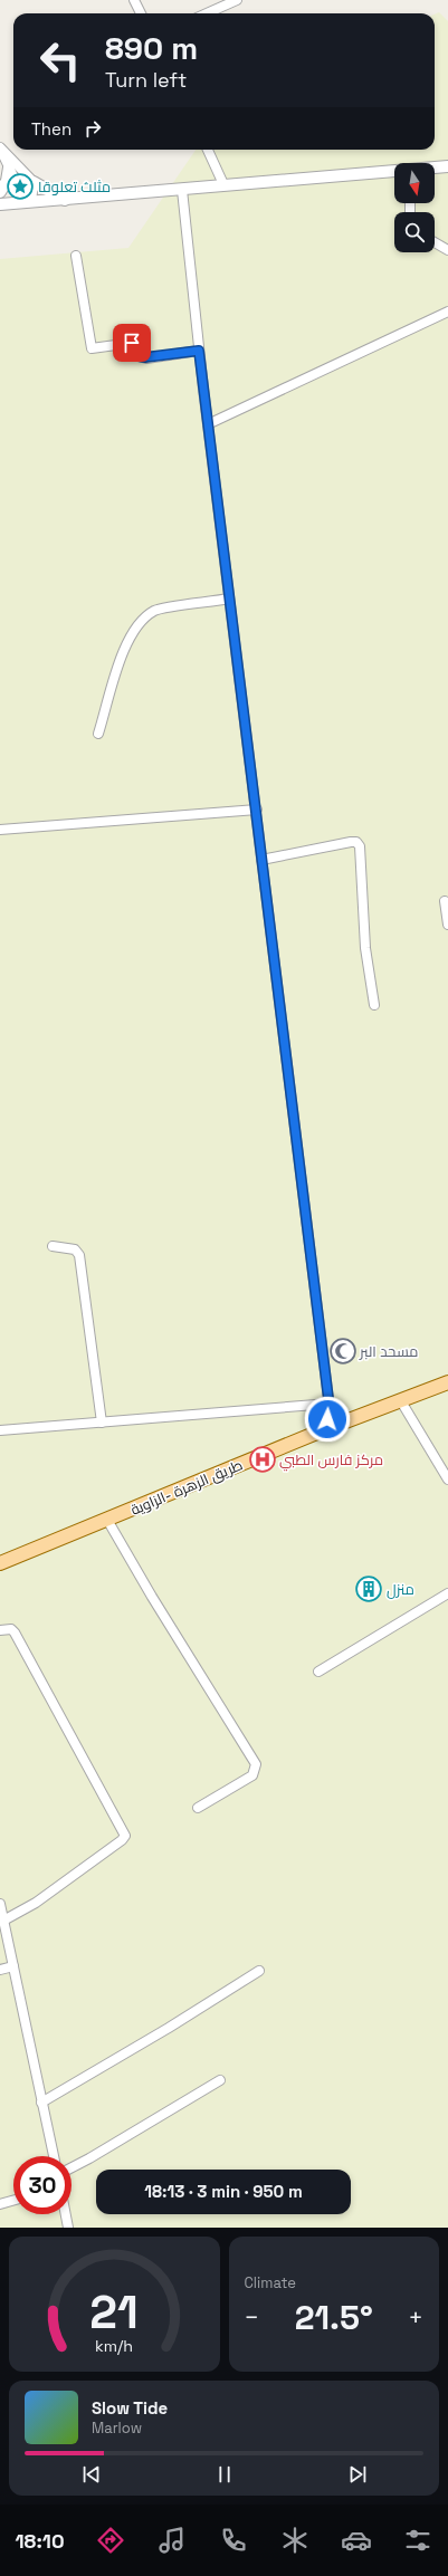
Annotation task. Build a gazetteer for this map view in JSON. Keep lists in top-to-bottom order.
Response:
{
  "streets": {
    "main road": ["طريق الزهرة -الزاوية"]
  },
  "places": {
    "place": ["مثلث تعلوقا"],
    "mosque": ["مسحد البر"],
    "hospital": ["مركز فارس الطبي"],
    "building": ["منزل"]
  },
  "north": "bottom",
  "page": {
    "turn": ["890 m", "Turn left"],
    "then": "Then",
    "limit": "30",
    "trip": "18:13 · 3 min · 950 m",
    "tile": "Climate",
    "heat": ["−", "21.5°", "+"],
    "song": ["Slow Tide", "Marlow"],
    "tabs": "18:10",
    "gauge": ["21", "km/h"]
  }
}
